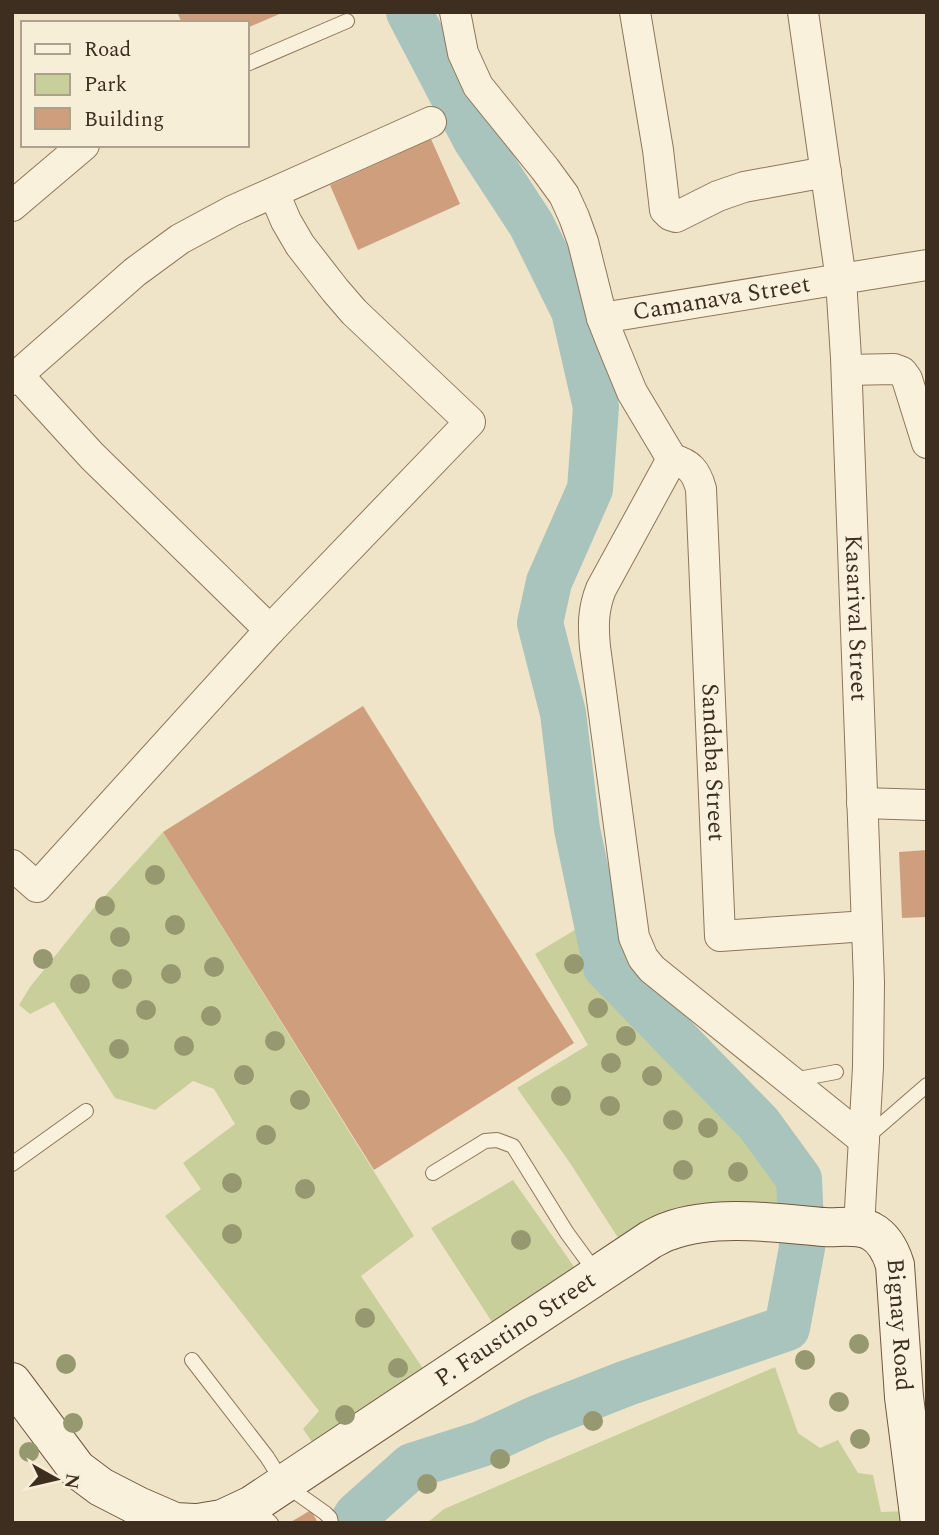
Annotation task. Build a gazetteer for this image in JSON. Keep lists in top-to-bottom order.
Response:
{
  "streets": {
    "main road": ["Bignay Road", "P. Faustino Street"],
    "street": ["Camanava Street", "Kasarival Street", "Sandaba Street"]
  },
  "crossings": [
    ["Camanava Street", "Kasarival Street"],
    ["Kasarival Street", "Sandaba Street"],
    ["Kasarival Street", "Bignay Road"],
    ["Kasarival Street", "P. Faustino Street"],
    ["Bignay Road", "P. Faustino Street"]
  ],
  "legend": ["Road", "Park", "Building"],
  "north": "right"
}
